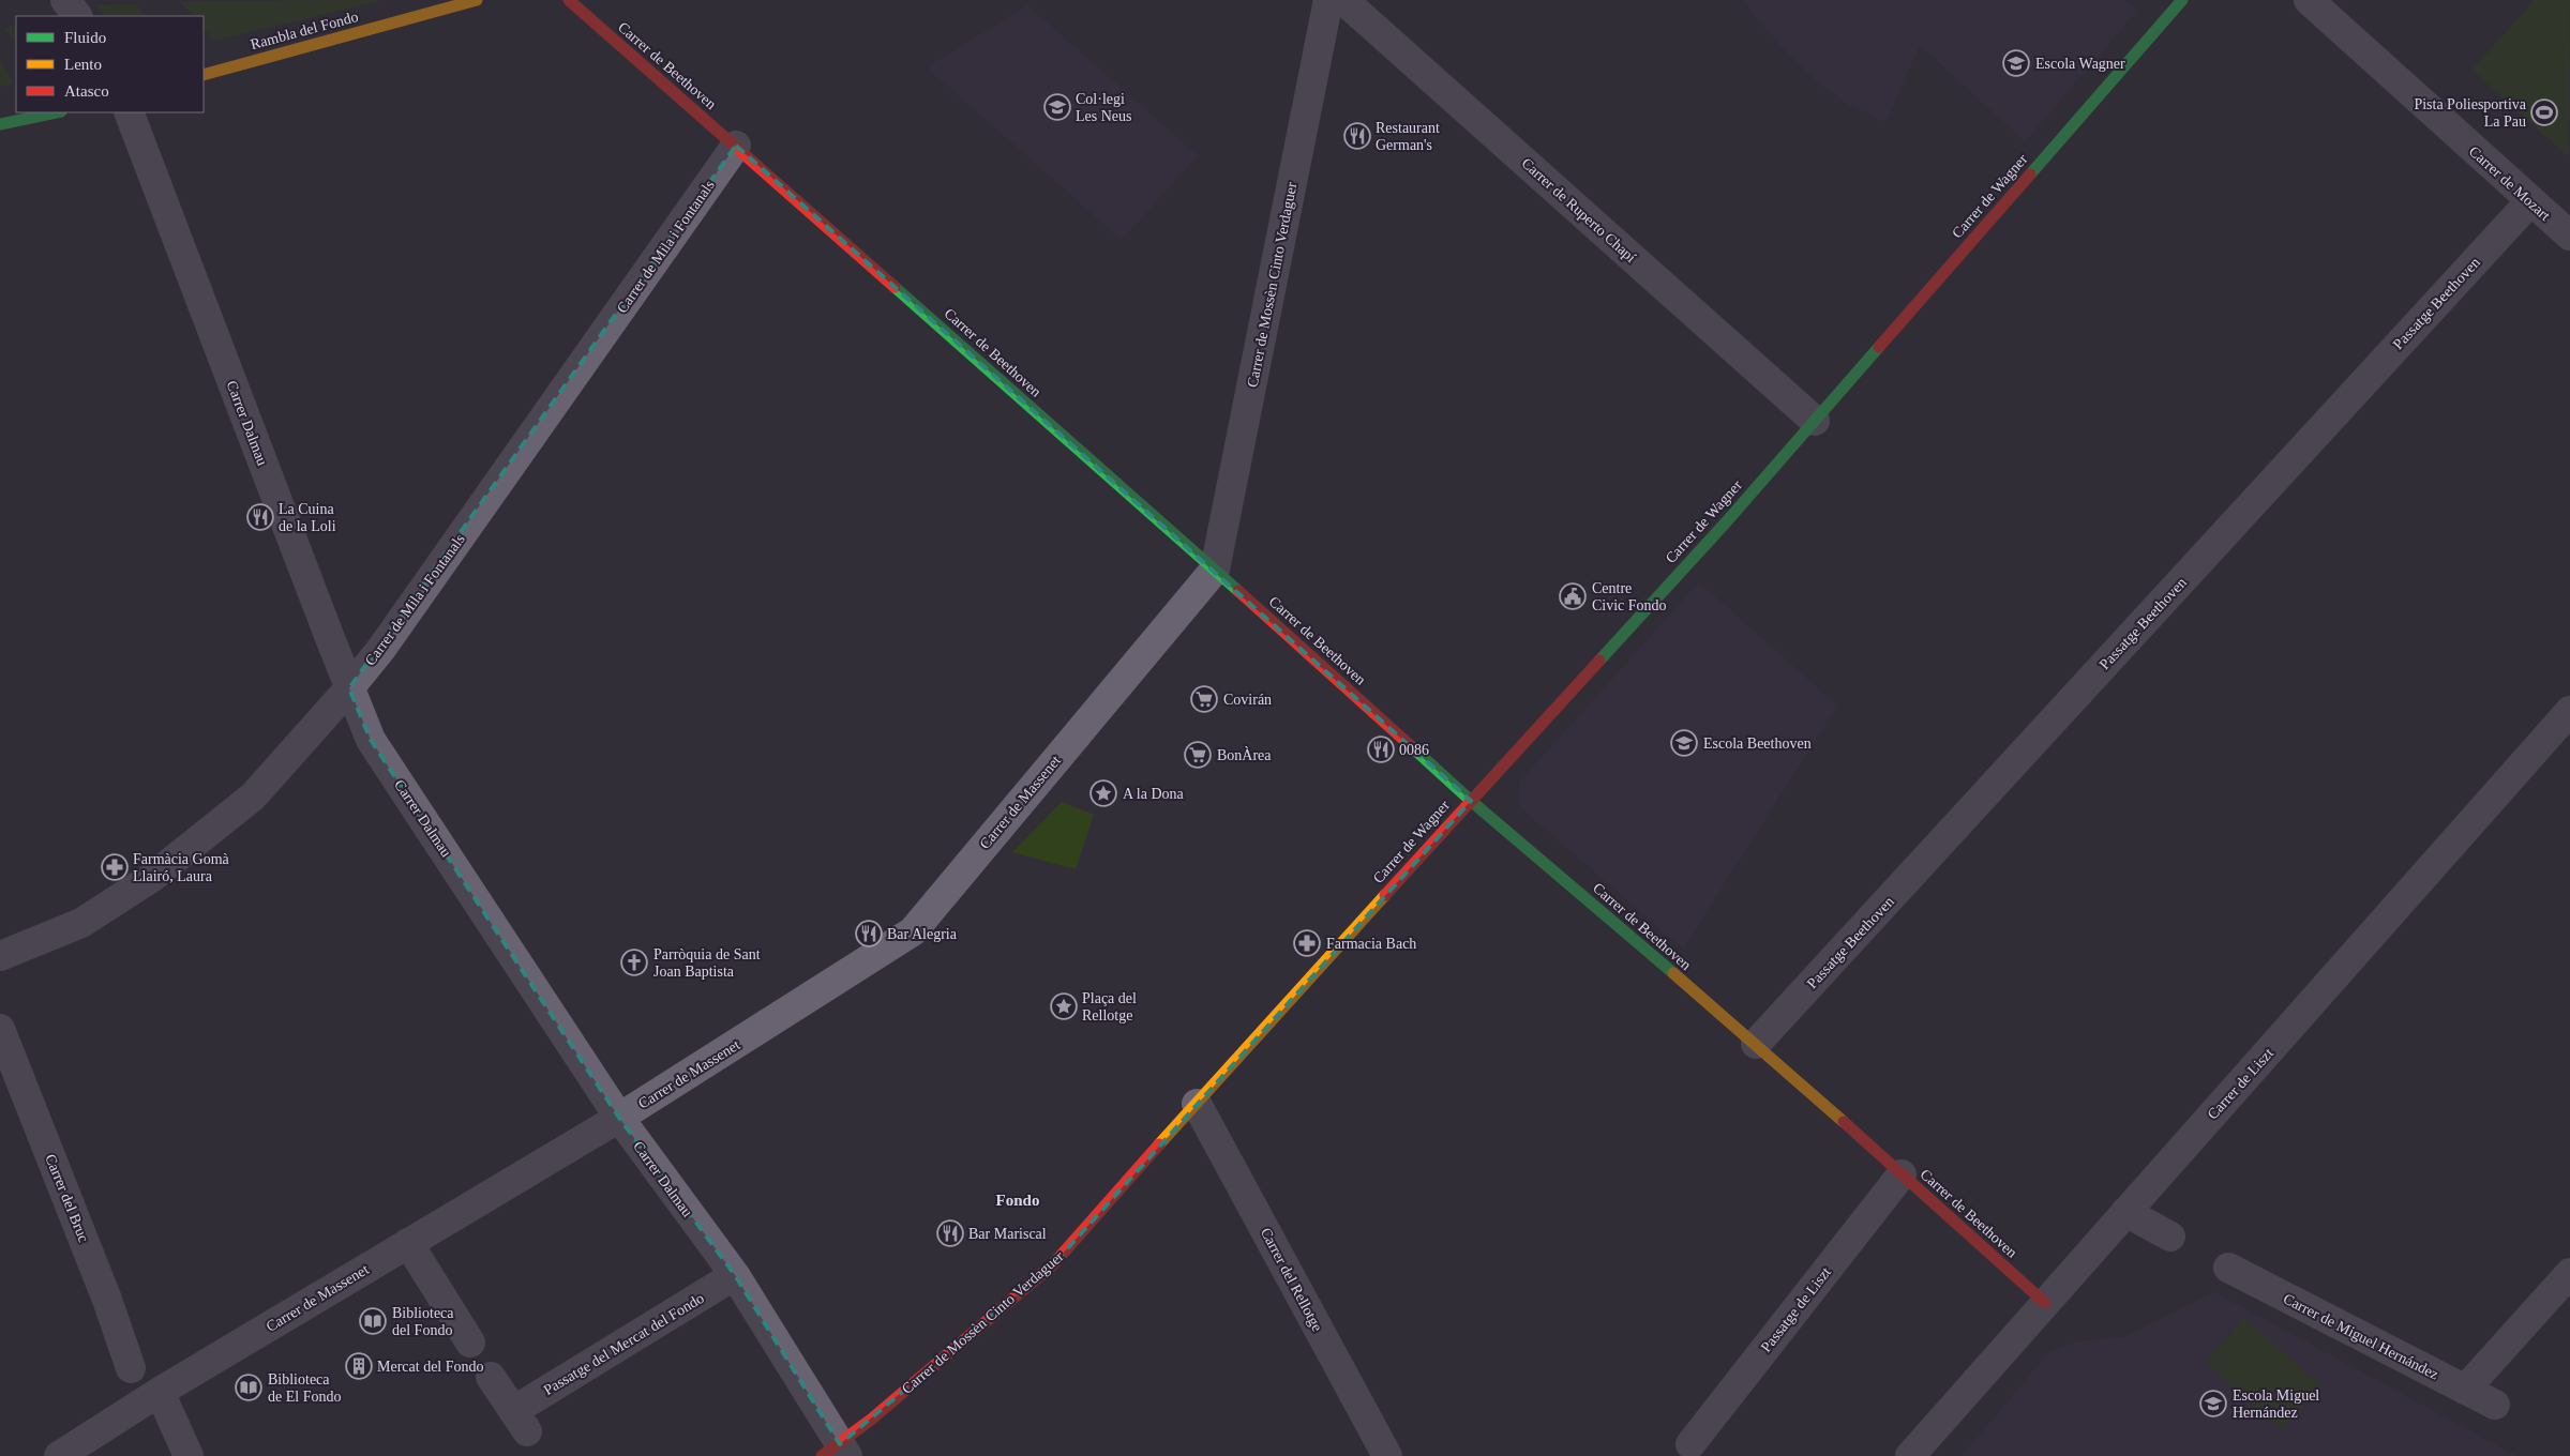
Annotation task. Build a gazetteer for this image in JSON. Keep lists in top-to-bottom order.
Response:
{
  "streets": {
    "street": [
      "Rambla del Fondo",
      "Carrer de Beethoven",
      "Carrer de Mozart",
      "Carrer de Wagner",
      "Carrer de Ruperto Chapí",
      "Carrer de Mila i Fontanals",
      "Carrer de Mossèn Cinto Verdaguer",
      "Passatge Beethoven",
      "Carrer Dalmau",
      "Carrer de Massenet",
      "Carrer de Liszt",
      "Carrer del Bruc",
      "Carrer del Rellotge",
      "Passatge de Liszt",
      "Carrer de Miguel Hernández",
      "Passatge del Mercat del Fondo"
    ]
  },
  "crossings": [
    ["Carrer de Beethoven", "Carrer de Wagner"],
    ["Carrer de Beethoven", "Carrer de Mila i Fontanals"],
    ["Carrer de Beethoven", "Carrer de Mossèn Cinto Verdaguer"],
    ["Carrer de Beethoven", "Passatge Beethoven"],
    ["Carrer de Beethoven", "Carrer de Massenet"],
    ["Carrer de Beethoven", "Carrer de Liszt"],
    ["Carrer de Beethoven", "Passatge de Liszt"],
    ["Carrer de Mozart", "Passatge Beethoven"],
    ["Carrer de Wagner", "Carrer de Ruperto Chapí"],
    ["Carrer de Wagner", "Carrer de Mossèn Cinto Verdaguer"],
    ["Carrer de Wagner", "Carrer del Rellotge"],
    ["Carrer de Mila i Fontanals", "Carrer Dalmau"],
    ["Carrer de Mossèn Cinto Verdaguer", "Carrer Dalmau"],
    ["Carrer de Mossèn Cinto Verdaguer", "Carrer de Massenet"],
    ["Carrer de Mossèn Cinto Verdaguer", "Carrer del Rellotge"],
    ["Carrer Dalmau", "Carrer de Massenet"],
    ["Carrer Dalmau", "Passatge del Mercat del Fondo"]
  ],
  "districts": ["Fondo"],
  "places": {
    "school or university": [
      "Escola Wagner",
      "Col·legi Les Neus",
      "Escola Beethoven",
      "Escola Miguel Hernández"
    ],
    "sports": ["Pista Poliesportiva La Pau"],
    "restaurant": [
      "Restaurant German's",
      "La Cuina de la Loli",
      "0086",
      "Bar Alegria",
      "Bar Mariscal"
    ],
    "public building": ["Centre Civic Fondo"],
    "supermarket": ["Covirán", "BonÀrea"],
    "place": ["A la Dona", "Plaça del Rellotge"],
    "pharmacy": ["Farmàcia Gomà Llairó, Laura", "Farmacia Bach"],
    "church": ["Parròquia de Sant Joan Baptista"],
    "library": ["Biblioteca del Fondo", "Biblioteca de El Fondo"],
    "building": ["Mercat del Fondo"]
  },
  "legend": ["Fluido", "Lento", "Atasco"]
}
